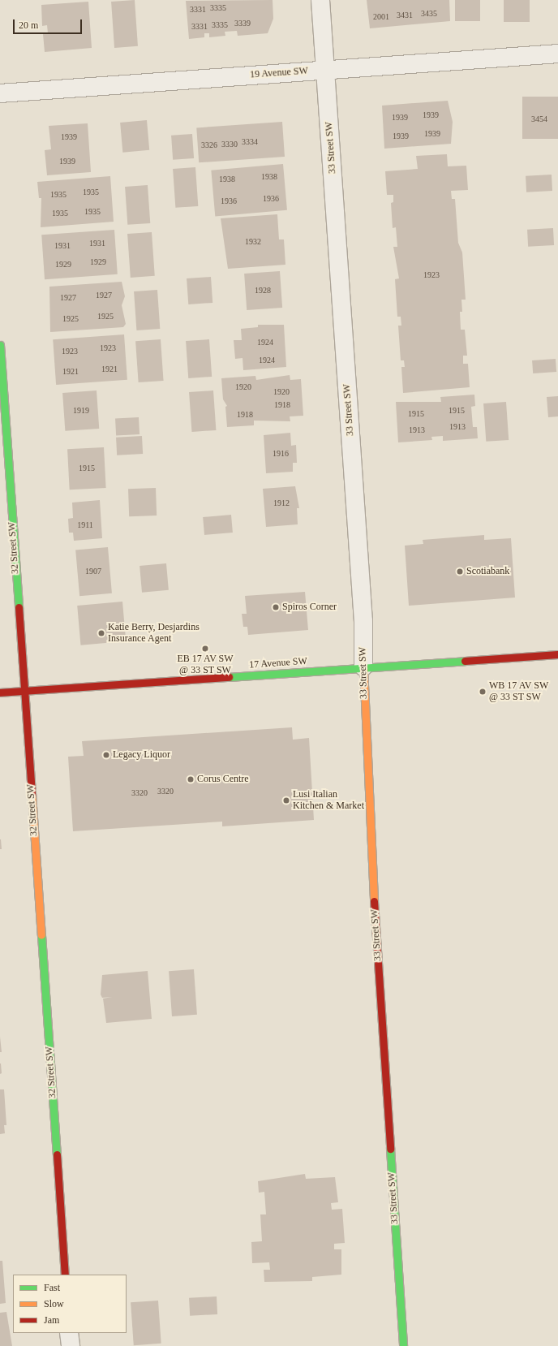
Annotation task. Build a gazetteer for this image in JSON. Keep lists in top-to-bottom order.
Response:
{
  "streets": {
    "street": [
      "19 Avenue SW",
      "33 Street SW",
      "32 Street SW",
      "17 Avenue SW"
    ]
  },
  "crossings": [
    ["19 Avenue SW", "33 Street SW"],
    ["33 Street SW", "17 Avenue SW"],
    ["32 Street SW", "17 Avenue SW"]
  ],
  "places": [
    "Scotiabank",
    "Spiros Corner",
    "Katie Berry, Desjardins Insurance Agent",
    "EB 17 AV SW @ 33 ST SW",
    "WB 17 AV SW @ 33 ST SW",
    "Legacy Liquor",
    "Corus Centre",
    "Lusi Italian Kitchen & Market"
  ],
  "house_numbers": [
    "3335",
    "3331",
    "3435",
    "3431",
    "2001",
    "3339",
    "3335",
    "3331",
    "1939",
    "1939",
    "3454",
    "1939",
    "1939",
    "1939",
    "3334",
    "3330",
    "3326",
    "1939",
    "1938",
    "1938",
    "1935",
    "1935",
    "1936",
    "1936",
    "1935",
    "1935",
    "1932",
    "1931",
    "1931",
    "1929",
    "1929",
    "1923",
    "1928",
    "1927",
    "1927",
    "1925",
    "1925",
    "1924",
    "1923",
    "1923",
    "1924",
    "1921",
    "1921",
    "1920",
    "1920",
    "1918",
    "1919",
    "1915",
    "1915",
    "1918",
    "1913",
    "1913",
    "1916",
    "1915",
    "1912",
    "1911",
    "1907",
    "3320",
    "3320"
  ],
  "legend": ["Fast", "Slow", "Jam"],
  "scale_bar": "20 m"
}
